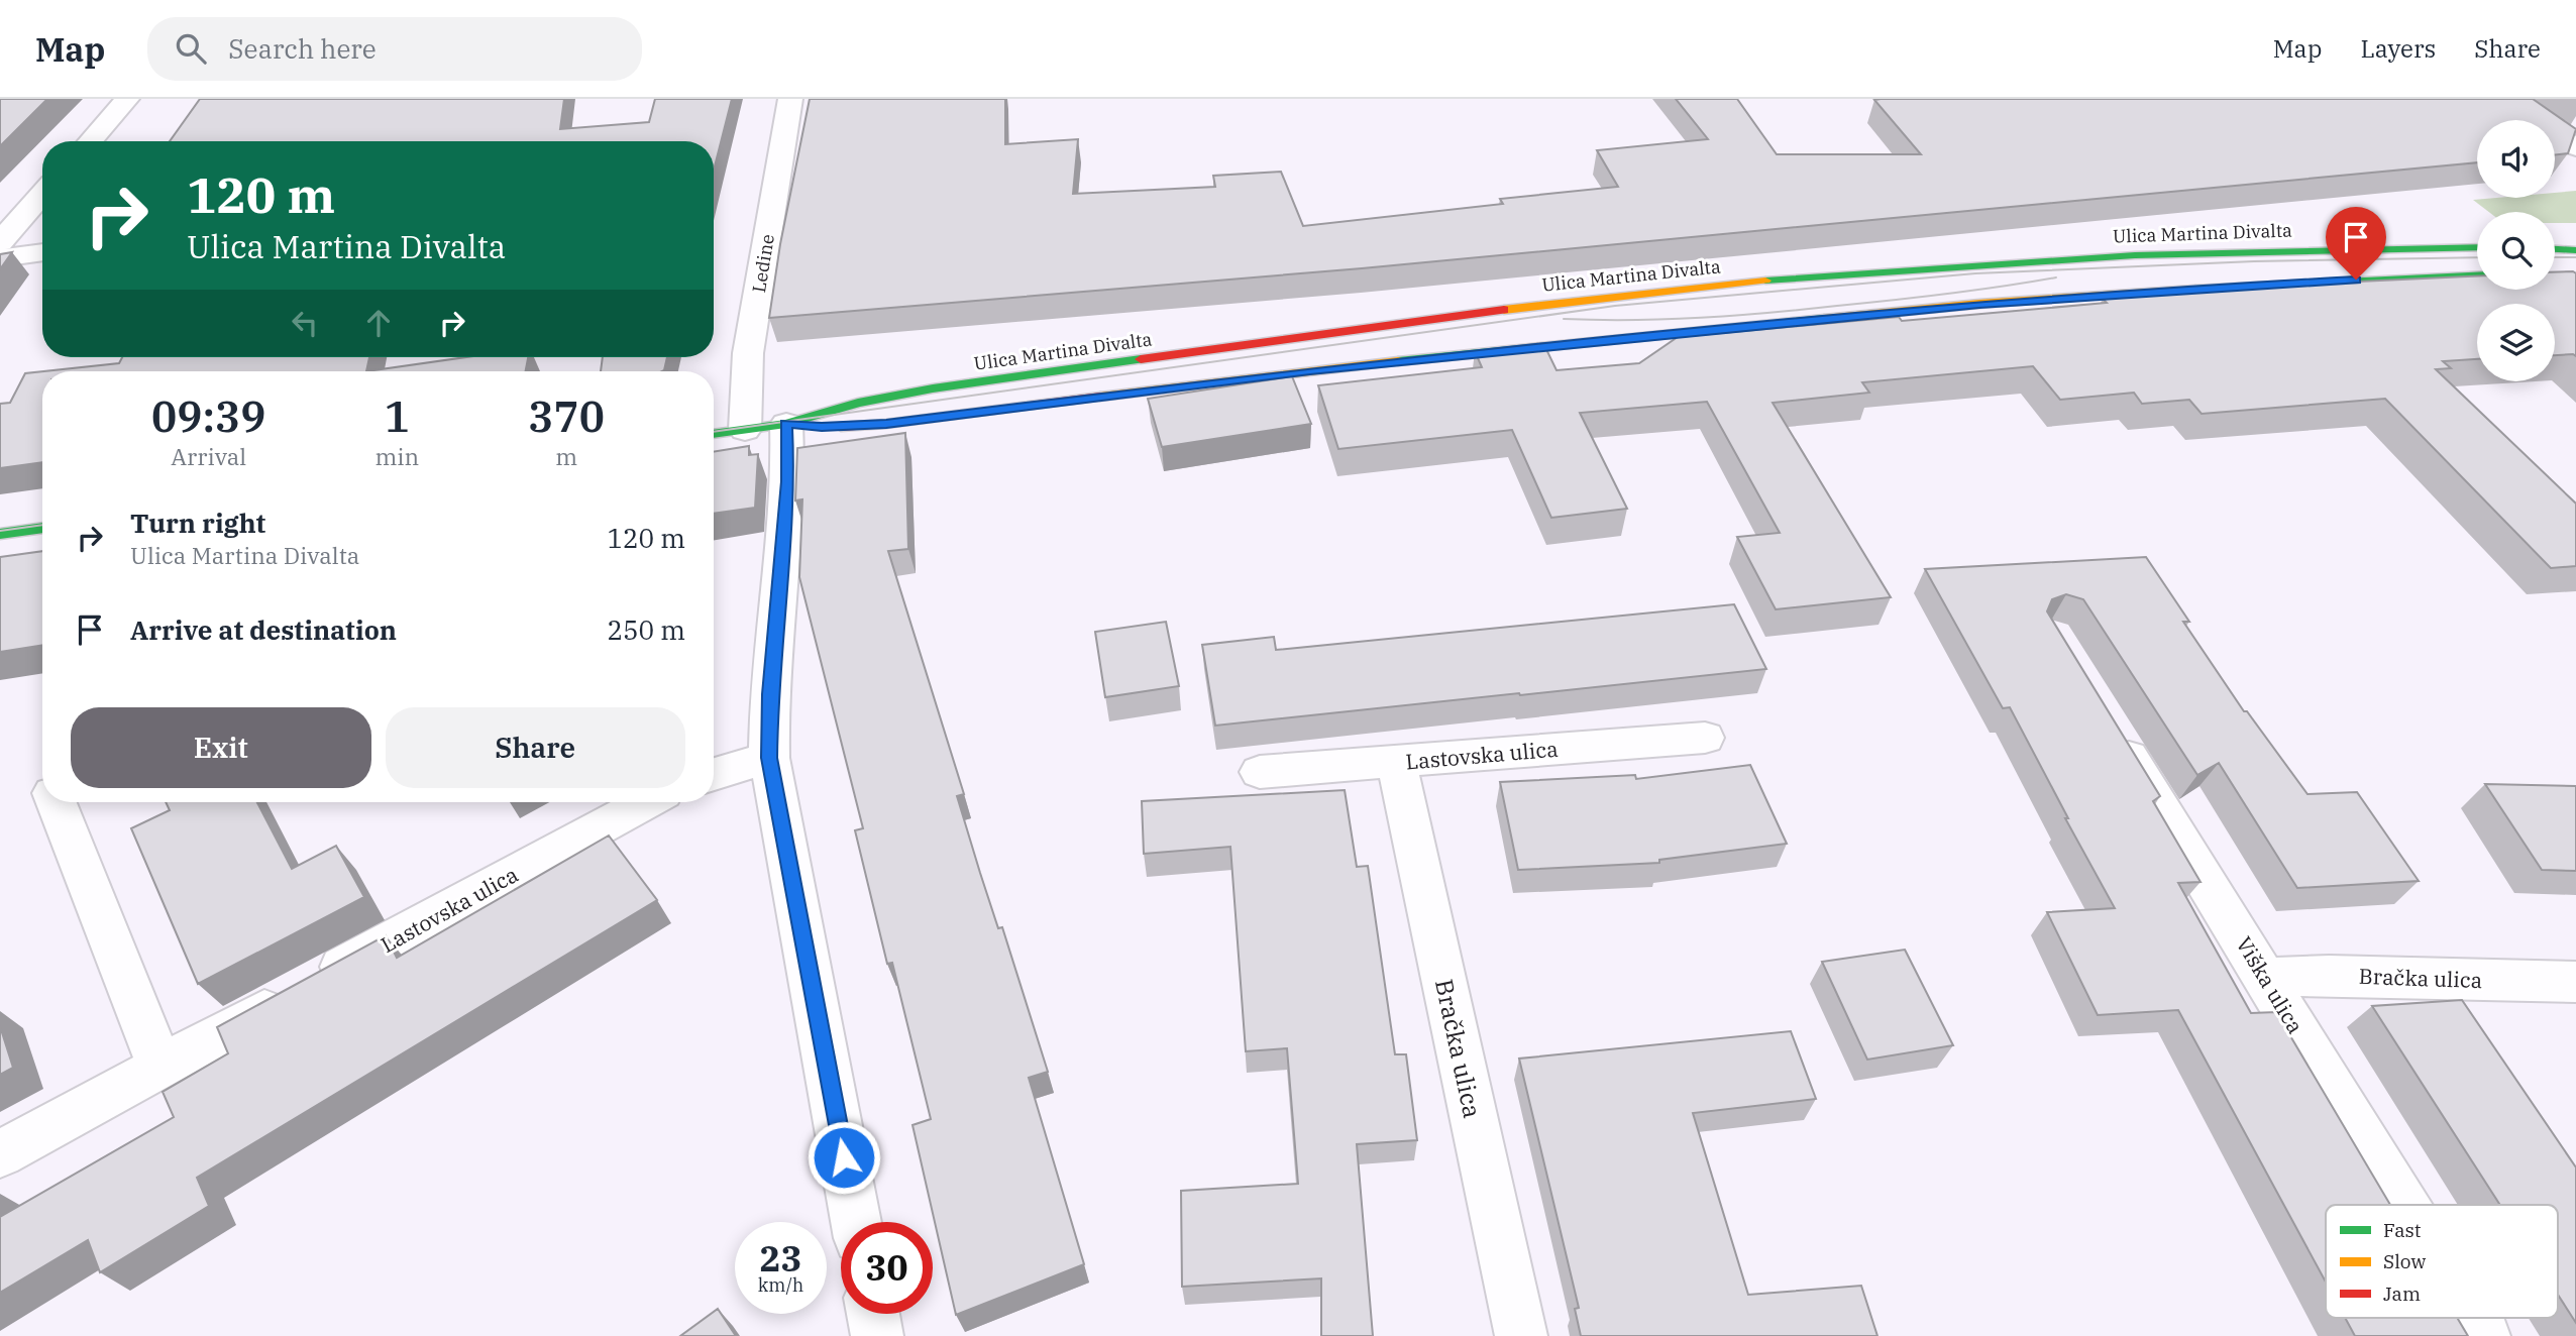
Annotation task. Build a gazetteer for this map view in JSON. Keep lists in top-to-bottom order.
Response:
{
  "streets": {
    "street": [
      "Ulica Martina Divalta",
      "Ledine",
      "Lastovska ulica",
      "Bračka ulica",
      "Viška ulica"
    ]
  },
  "crossings": [
    ["Ulica Martina Divalta", "Ledine"],
    ["Lastovska ulica", "Bračka ulica"],
    ["Bračka ulica", "Viška ulica"]
  ],
  "legend": ["Fast", "Slow", "Jam"],
  "page": {
    "header": "Map",
    "search": "Search here",
    "nav": ["Map", "Layers", "Share"],
    "turn": ["120 m", "Ulica Martina Divalta"],
    "eta": [
      "09:39",
      "Arrival",
      "1",
      "min",
      "370",
      "m"
    ],
    "list": [
      {
        "name": "Turn right",
        "note": "Ulica Martina Divalta",
        "value": "120 m"
      },
      {
        "name": "Arrive at destination",
        "value": "250 m"
      }
    ],
    "buttons": ["Exit", "Share"],
    "speed": "23 km/h",
    "limit": "30"
  }
}
